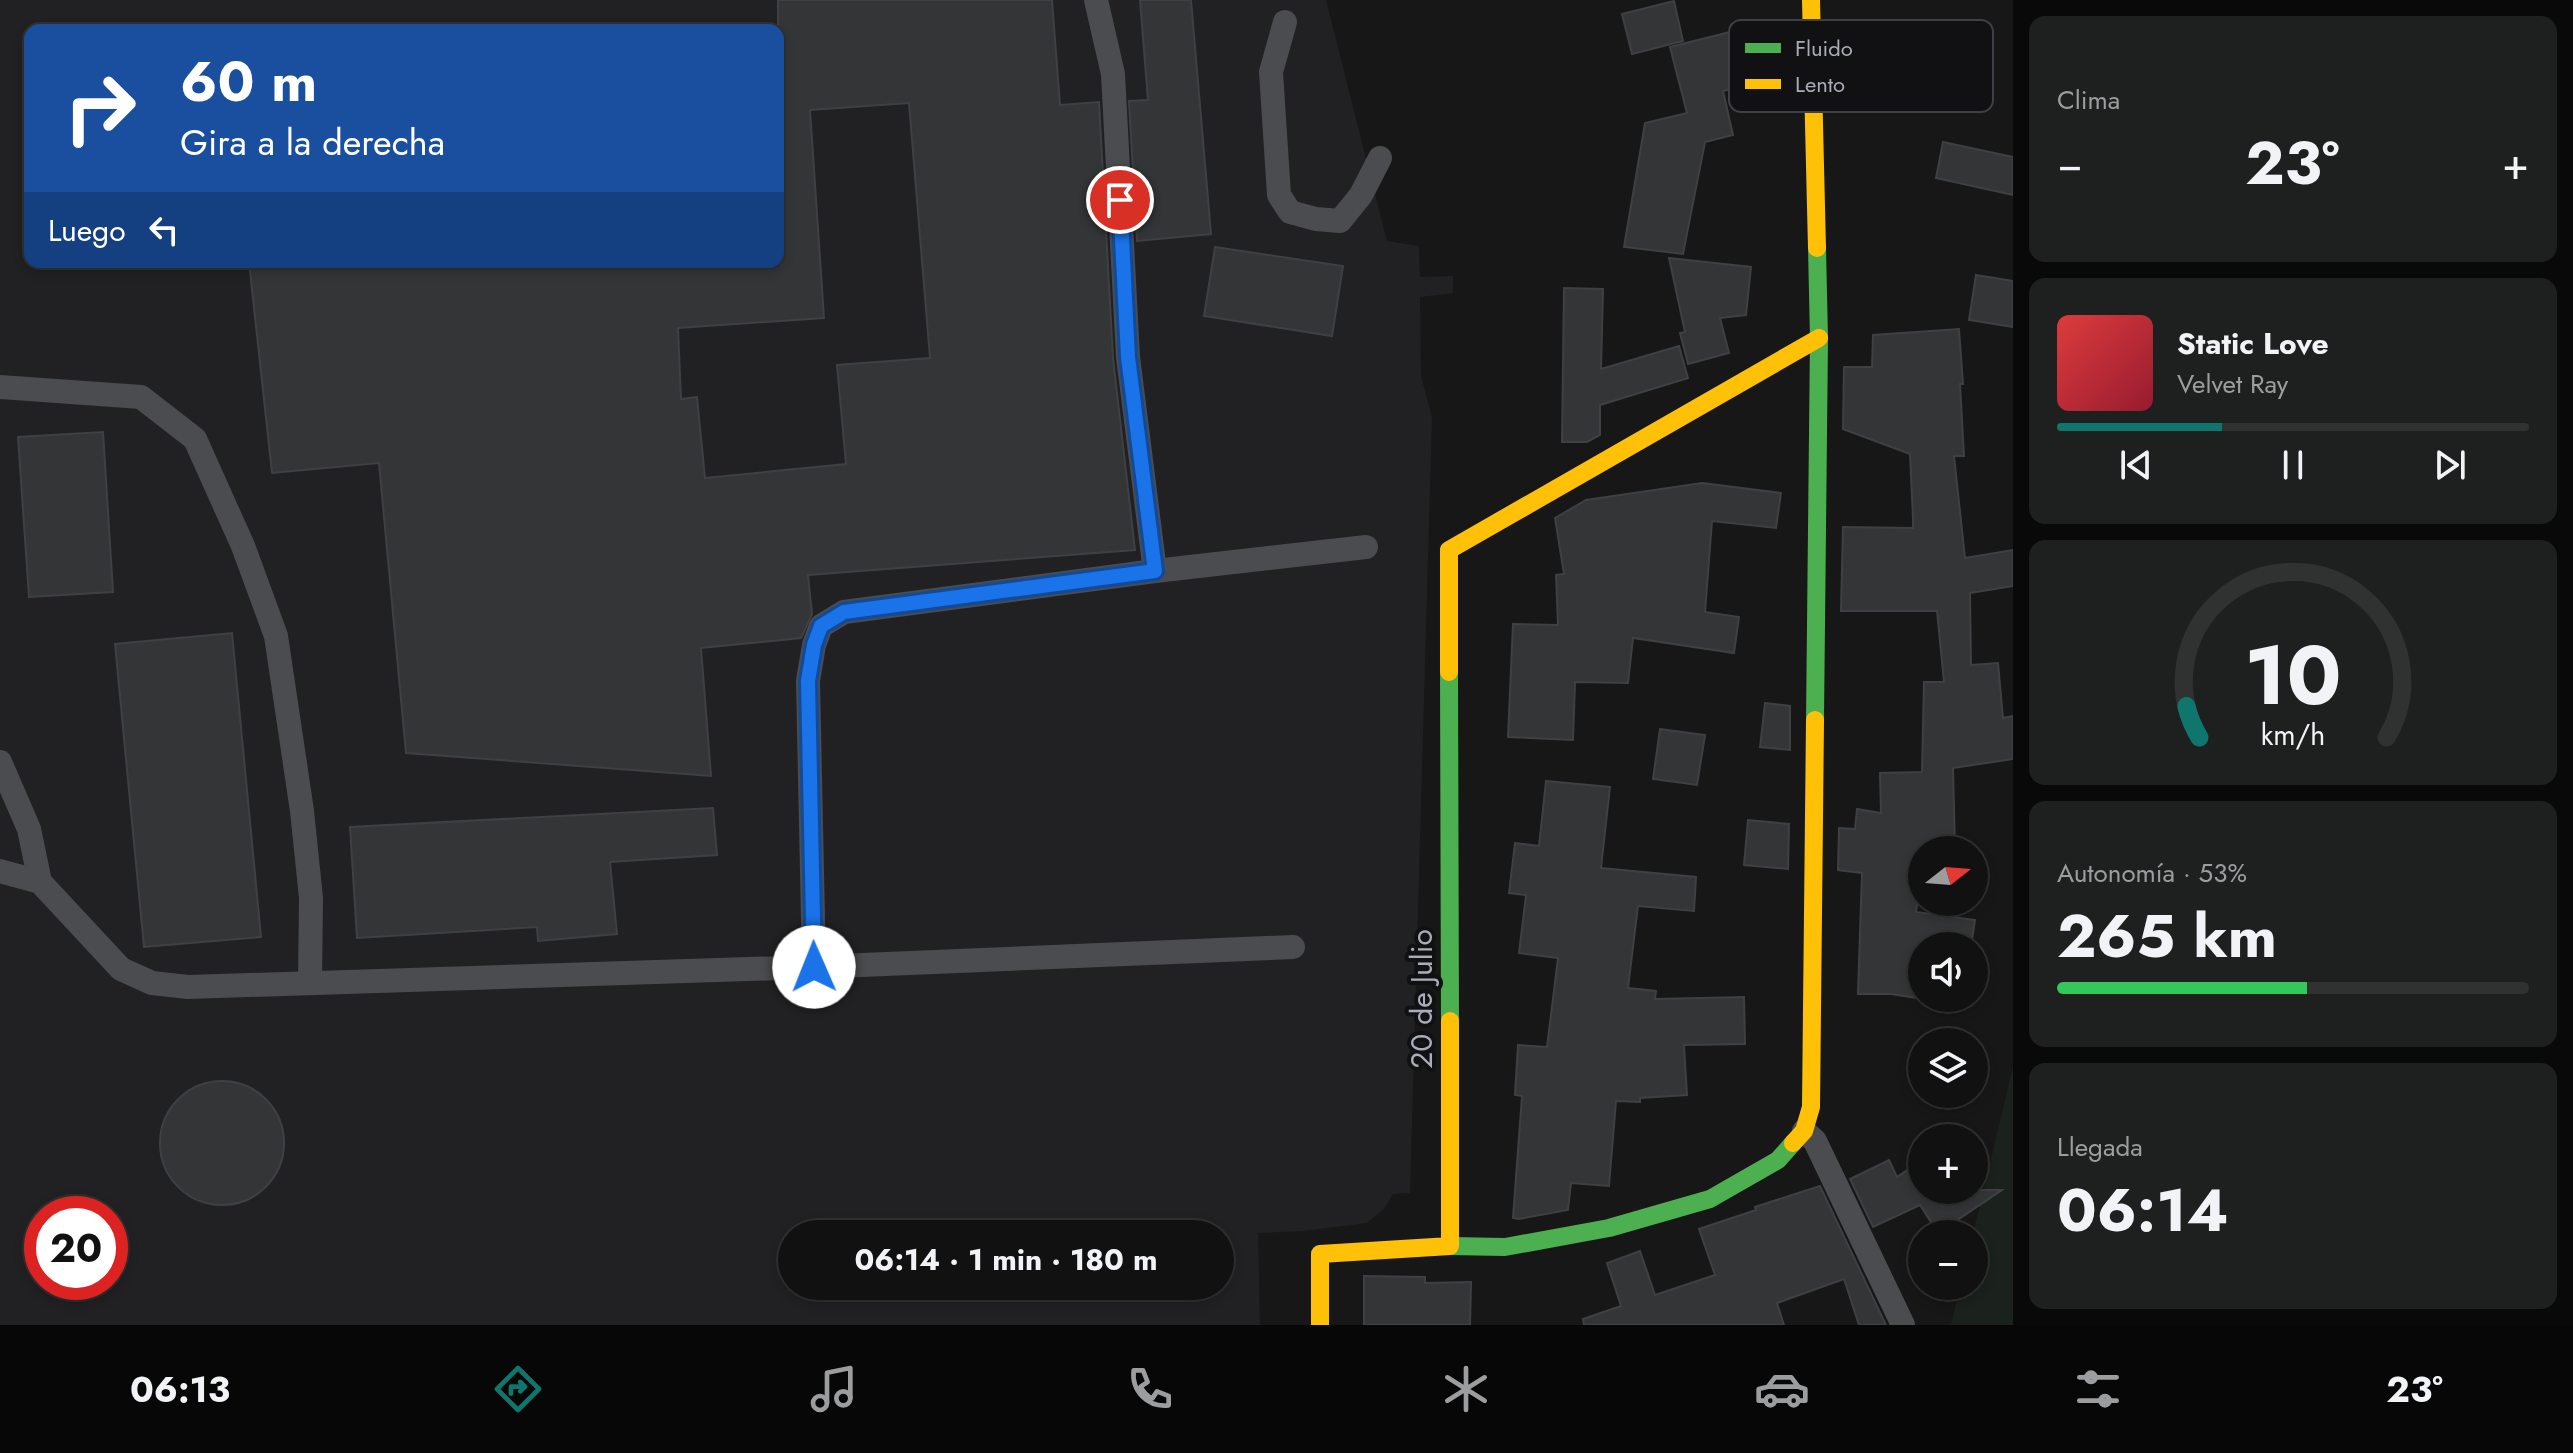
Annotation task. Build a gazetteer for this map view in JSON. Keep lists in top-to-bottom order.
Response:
{
  "streets": {
    "street": ["20 de Julio"]
  },
  "legend": ["Fluido", "Lento"],
  "north": "right",
  "page": {
    "tile": [
      "Clima",
      ["Autonomía · 53%", "265 km"],
      ["Llegada", "06:14"]
    ],
    "turn": ["60 m", "Gira a la derecha"],
    "heat": ["−", "23°", "+"],
    "then": "Luego",
    "song": ["Static Love", "Velvet Ray"],
    "map_buttons": ["+", "−"],
    "limit": "20",
    "trip": "06:14 · 1 min · 180 m",
    "tabs": ["06:13", "23°"],
    "gauge": ["10", "km/h"]
  }
}
